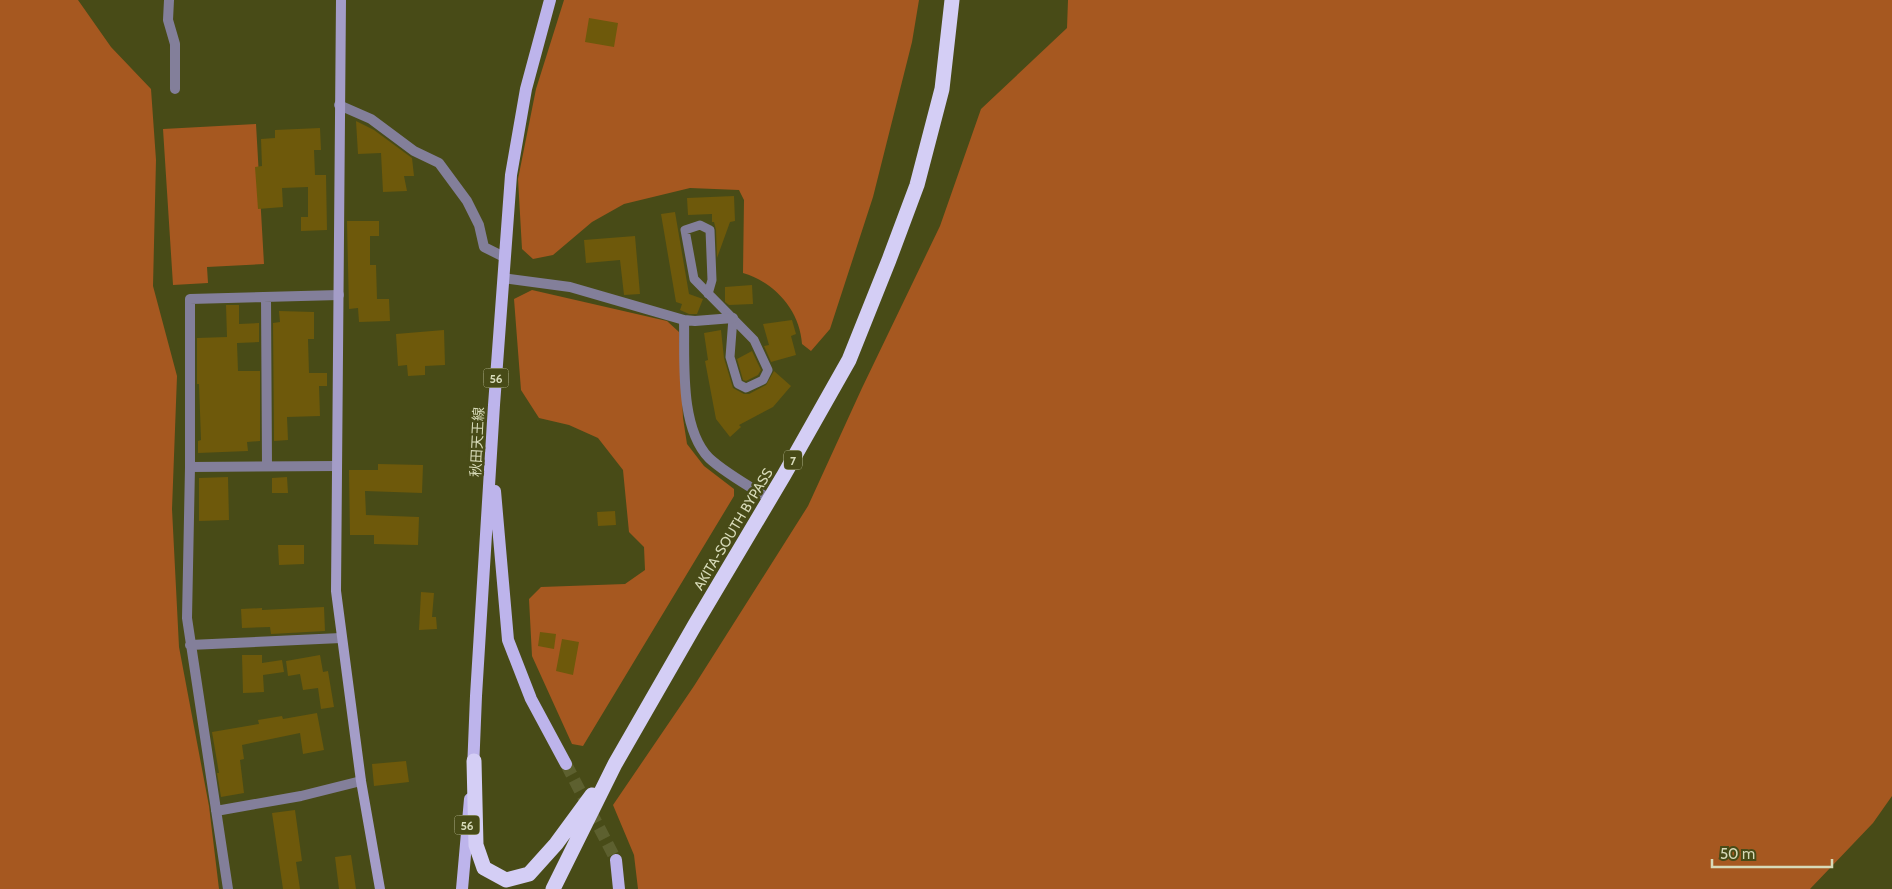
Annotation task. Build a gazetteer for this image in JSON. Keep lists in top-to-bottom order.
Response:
{
  "streets": {
    "highway": ["7", "AKITA-SOUTH BYPASS"],
    "main road": ["56", "秋田天王線"]
  },
  "scale_bar": "50 m"
}
